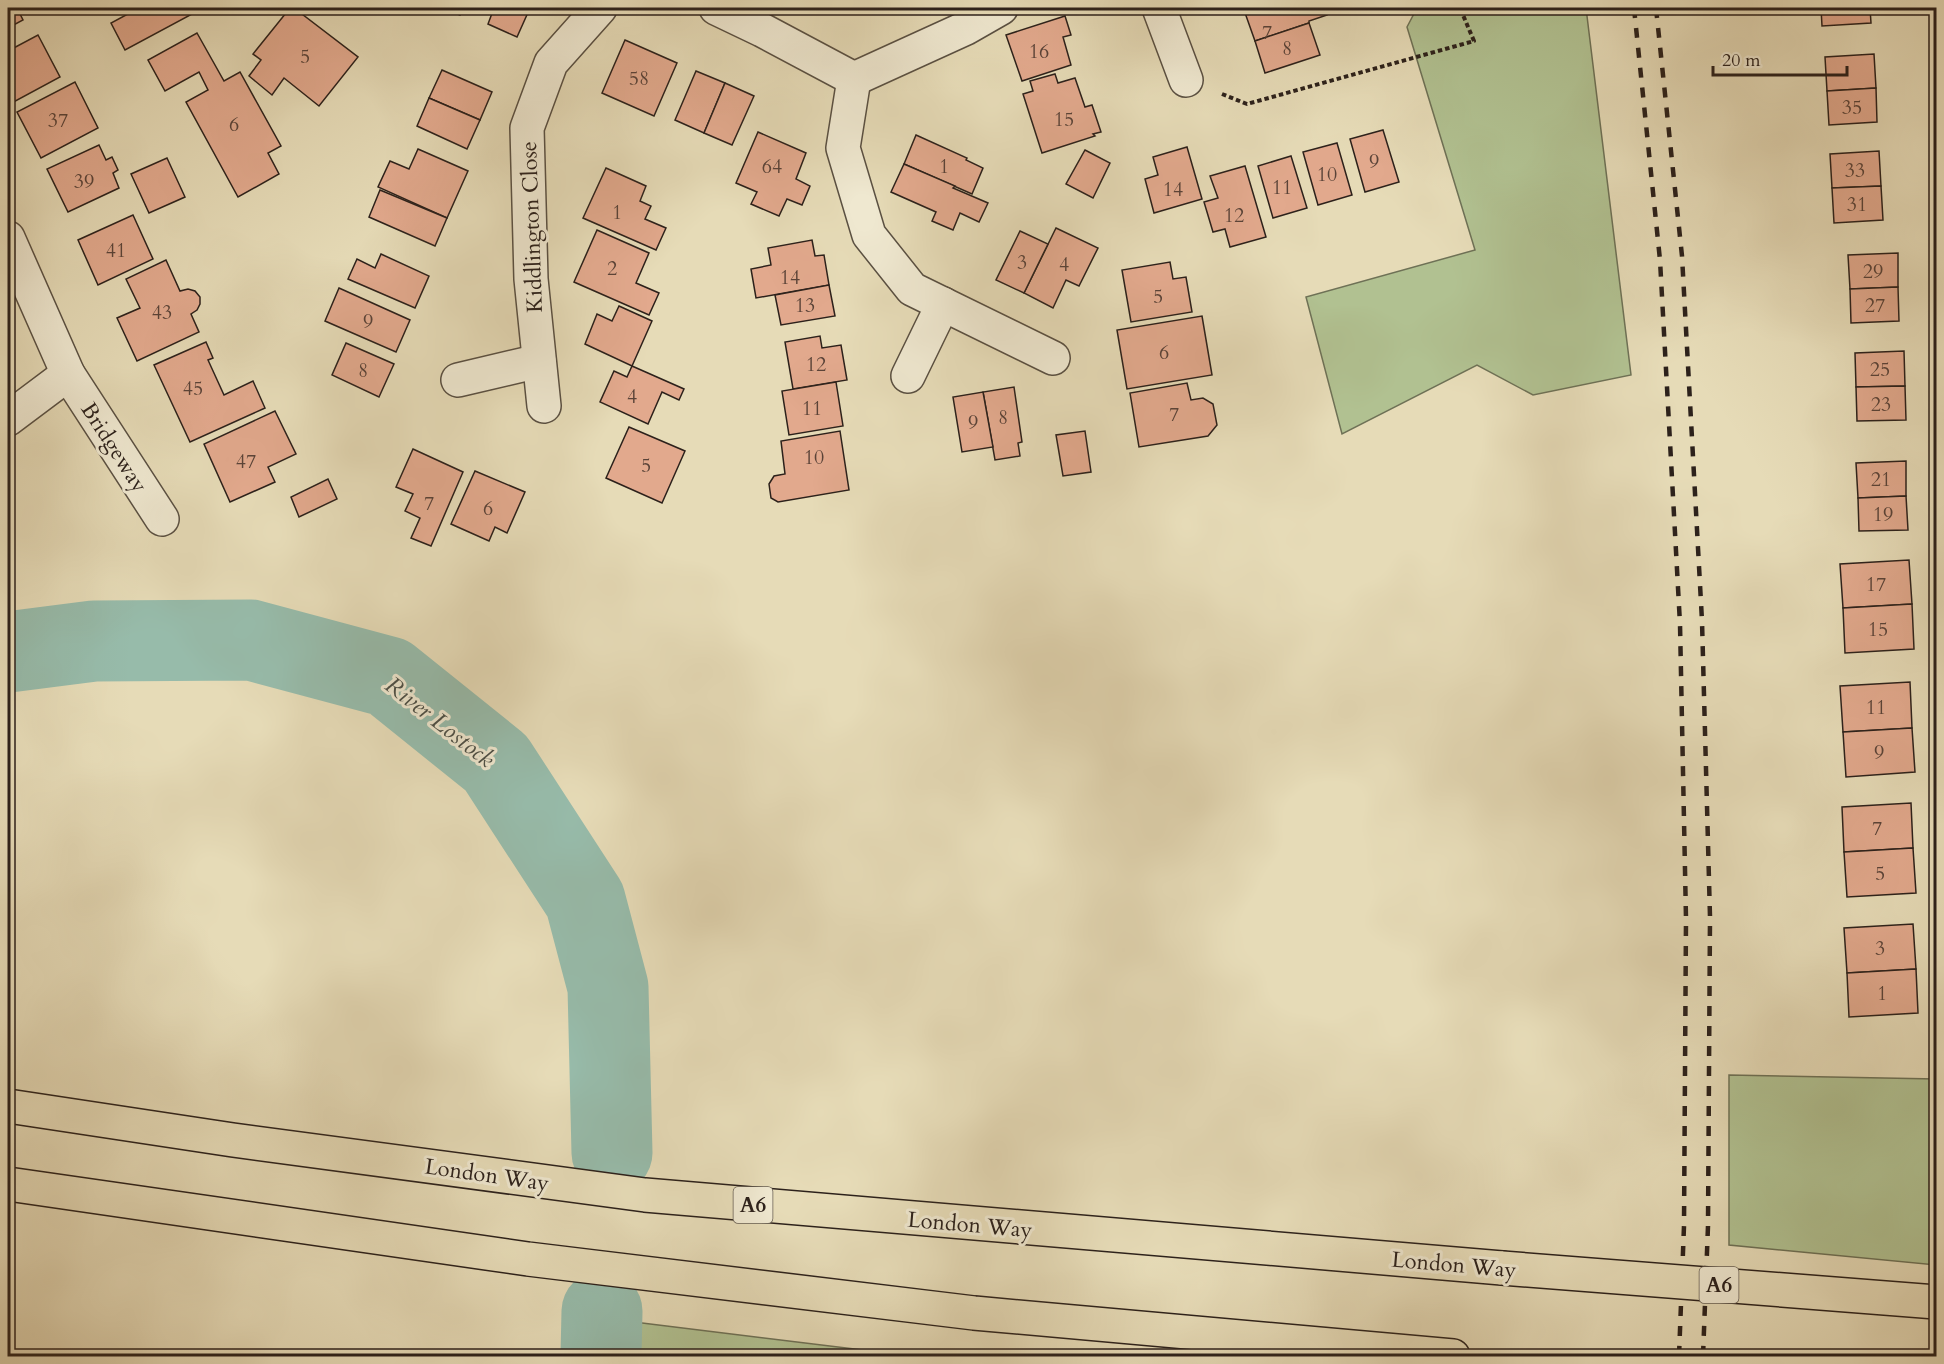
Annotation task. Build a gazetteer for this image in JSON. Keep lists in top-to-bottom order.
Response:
{
  "streets": {
    "highway": ["London Way", "A6"],
    "street": ["Kiddlington Close", "Bridgeway"]
  },
  "water": ["River Lostock"],
  "house_numbers": [
    "7",
    "8",
    "16",
    "5",
    "58",
    "35",
    "15",
    "37",
    "6",
    "9",
    "64",
    "1",
    "33",
    "10",
    "39",
    "11",
    "14",
    "31",
    "1",
    "12",
    "41",
    "3",
    "4",
    "2",
    "29",
    "14",
    "5",
    "13",
    "27",
    "43",
    "9",
    "6",
    "12",
    "25",
    "8",
    "45",
    "4",
    "23",
    "11",
    "7",
    "8",
    "9",
    "10",
    "47",
    "5",
    "21",
    "7",
    "6",
    "19",
    "17",
    "15",
    "11",
    "9",
    "7",
    "5",
    "3",
    "1"
  ],
  "scale_bar": "20 m"
}
